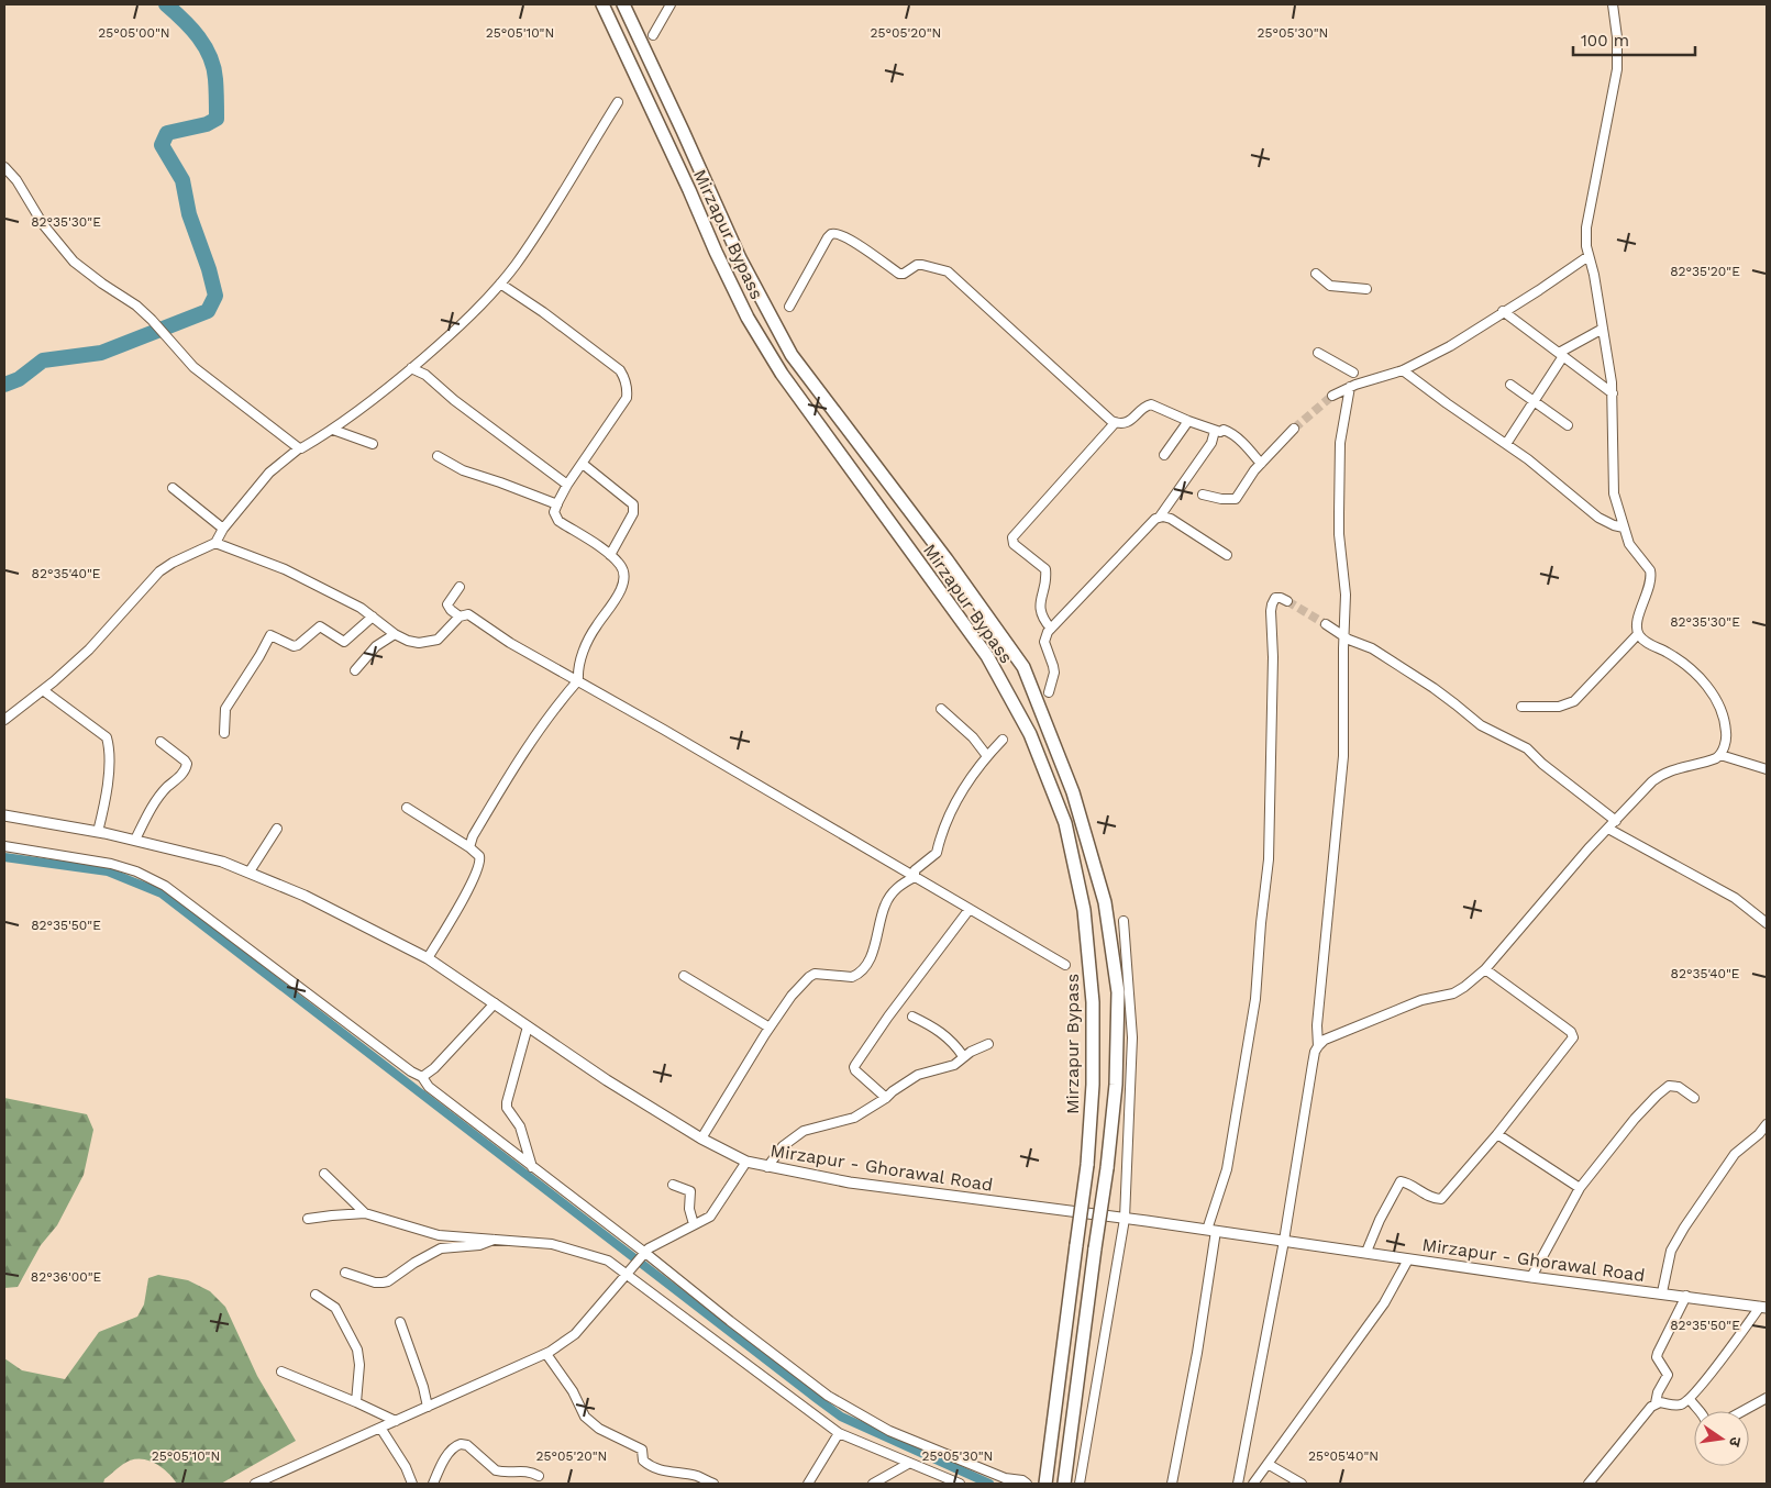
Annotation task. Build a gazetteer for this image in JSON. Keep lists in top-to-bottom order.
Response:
{
  "streets": {
    "highway": ["Mirzapur Bypass"],
    "main road": ["Mirzapur - Ghorawal Road"]
  },
  "scale_bar": "100 m",
  "north": "right",
  "coordinates": [
    "25°05'00\"N",
    "25°05'10\"N",
    "25°05'20\"N",
    "25°05'30\"N",
    "82°35'30\"E",
    "82°35'20\"E",
    "82°35'40\"E",
    "82°35'50\"E",
    "82°36'00\"E",
    "25°05'40\"N"
  ]
}
